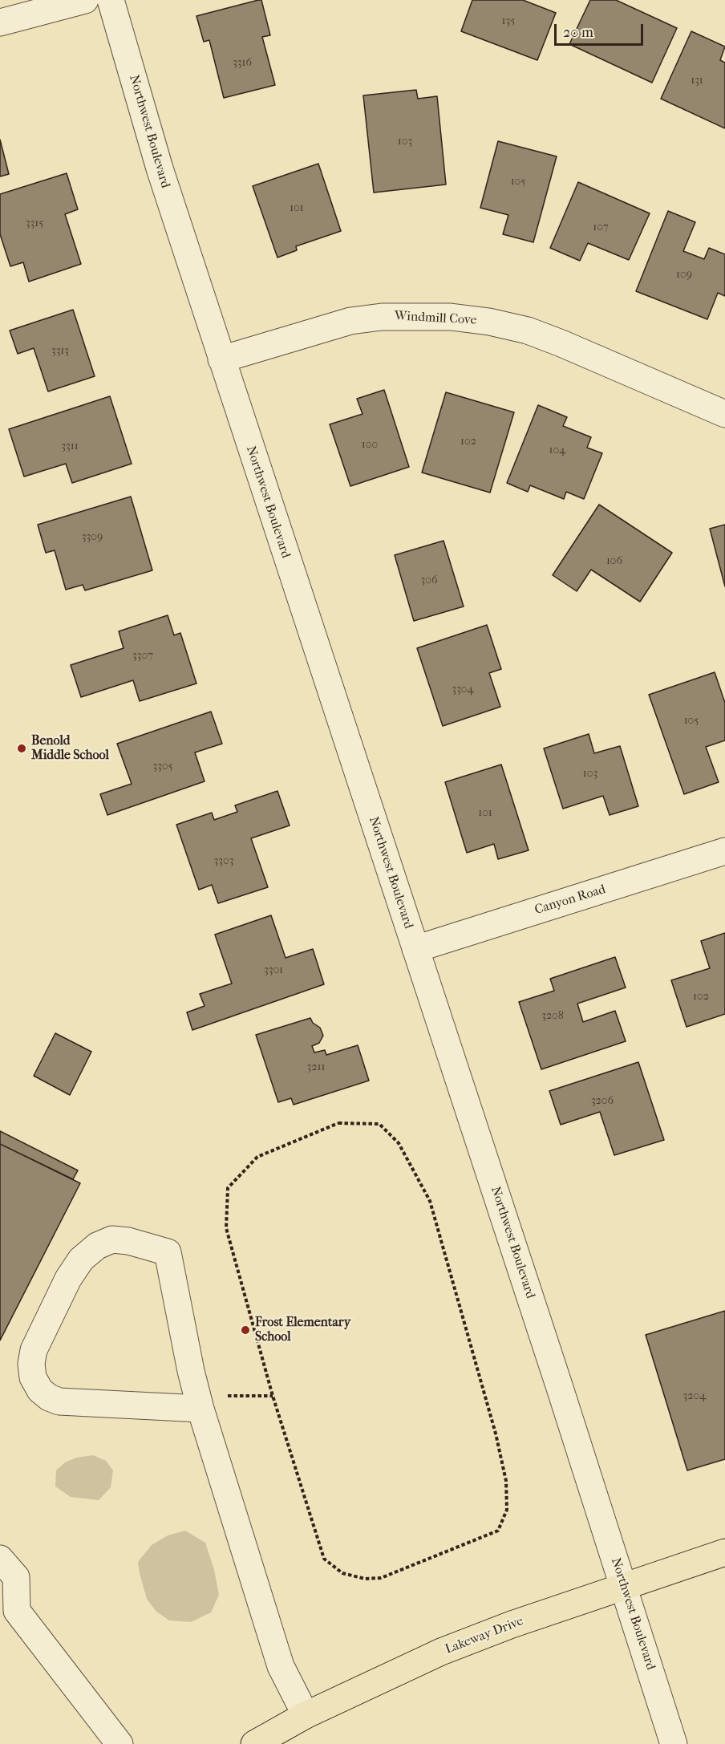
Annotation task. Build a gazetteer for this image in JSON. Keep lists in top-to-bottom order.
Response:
{
  "streets": {
    "main road": ["Lakeway Drive"],
    "street": ["Northwest Boulevard", "Windmill Cove", "Canyon Road"]
  },
  "crossings": [
    ["Northwest Boulevard", "Windmill Cove"],
    ["Northwest Boulevard", "Canyon Road"],
    ["Northwest Boulevard", "Lakeway Drive"]
  ],
  "places": ["Benold Middle School", "Frost Elementary School"],
  "house_numbers": [
    "135",
    "3316",
    "131",
    "103",
    "105",
    "101",
    "3315",
    "107",
    "109",
    "3313",
    "102",
    "100",
    "3311",
    "104",
    "3309",
    "106",
    "306",
    "3307",
    "3304",
    "105",
    "3305",
    "103",
    "101",
    "3303",
    "3301",
    "102",
    "3208",
    "3211",
    "3206",
    "3204"
  ],
  "scale_bar": "20 m"
}
